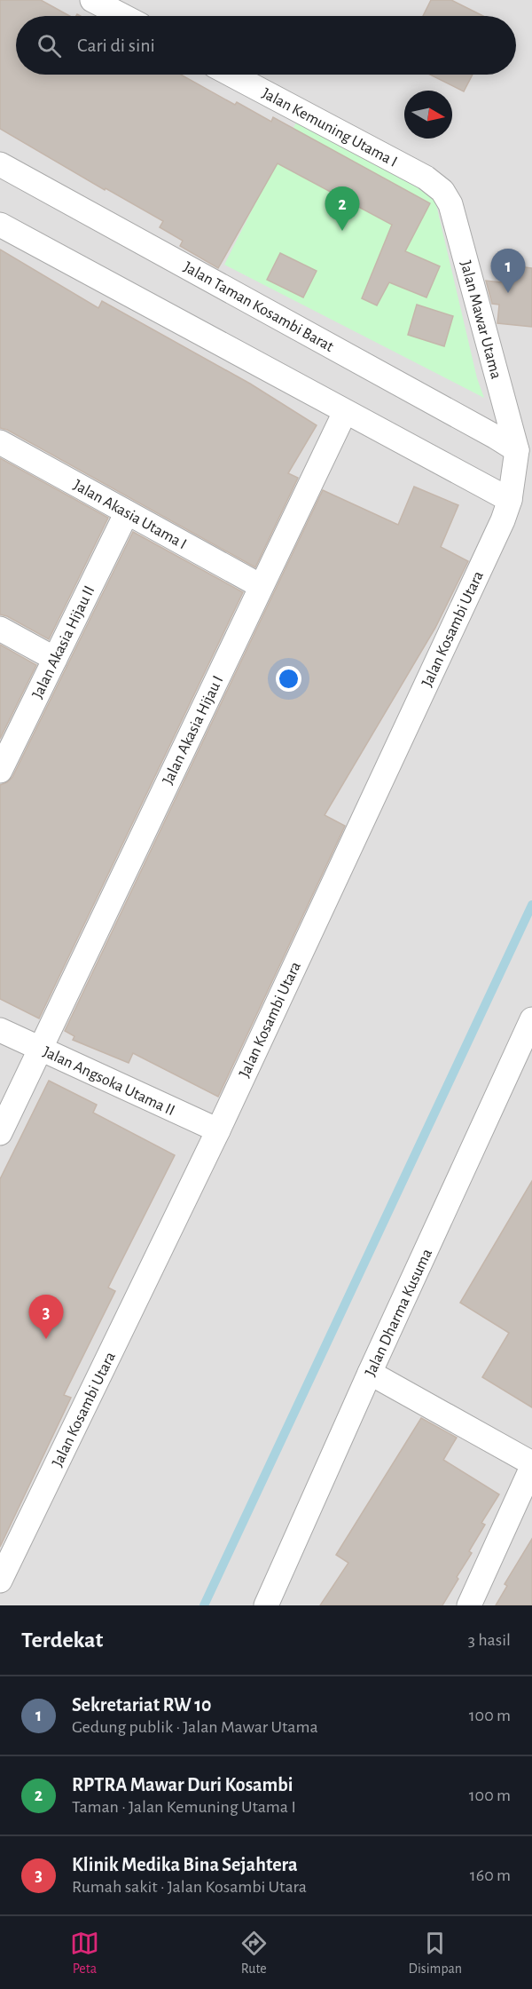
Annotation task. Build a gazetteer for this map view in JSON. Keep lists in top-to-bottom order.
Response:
{
  "streets": {
    "street": [
      "Jalan Kemuning Utama I",
      "Jalan Taman Kosambi Barat",
      "Jalan Mawar Utama",
      "Jalan Akasia Utama I",
      "Jalan Kosambi Utara",
      "Jalan Akasia Hijau II",
      "Jalan Akasia Hijau I",
      "Jalan Angsoka Utama II",
      "Jalan Dharma Kusuma"
    ]
  },
  "crossings": [
    ["Jalan Kemuning Utama I", "Jalan Mawar Utama"],
    ["Jalan Taman Kosambi Barat", "Jalan Mawar Utama"],
    ["Jalan Taman Kosambi Barat", "Jalan Kosambi Utara"],
    ["Jalan Mawar Utama", "Jalan Kosambi Utara"],
    ["Jalan Akasia Utama I", "Jalan Akasia Hijau II"],
    ["Jalan Akasia Utama I", "Jalan Akasia Hijau I"],
    ["Jalan Kosambi Utara", "Jalan Angsoka Utama II"],
    ["Jalan Akasia Hijau I", "Jalan Angsoka Utama II"]
  ],
  "north": "right",
  "page": {
    "search": "Cari di sini",
    "pins": ["2", "1", "3"],
    "heading": ["Terdekat", "3 hasil"],
    "list": [
      {
        "mark": "1",
        "name": "Sekretariat RW 10",
        "note": "Gedung publik · Jalan Mawar Utama",
        "value": "100 m"
      },
      {
        "mark": "2",
        "name": "RPTRA Mawar Duri Kosambi",
        "note": "Taman · Jalan Kemuning Utama I",
        "value": "100 m"
      },
      {
        "mark": "3",
        "name": "Klinik Medika Bina Sejahtera",
        "note": "Rumah sakit · Jalan Kosambi Utara",
        "value": "160 m"
      }
    ],
    "nav": ["Peta", "Rute", "Disimpan"]
  }
}
